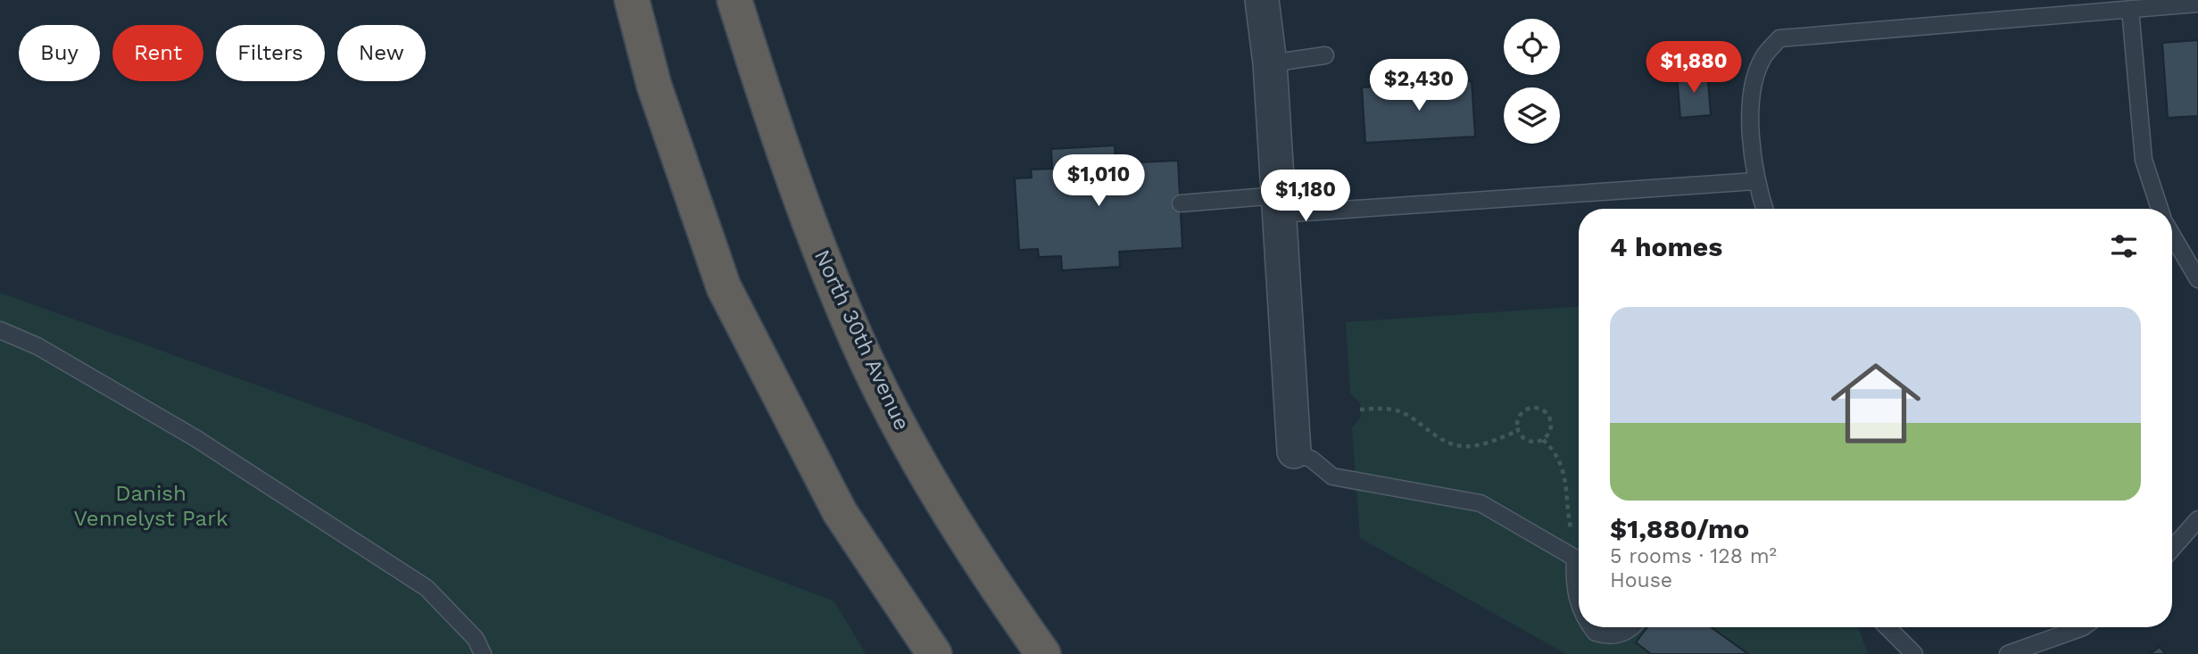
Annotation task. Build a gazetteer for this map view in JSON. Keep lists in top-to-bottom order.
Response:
{
  "streets": {
    "highway": ["North 30th Avenue"]
  },
  "parks": ["Danish Vennelyst Park"],
  "page": {
    "chip": [
      "Buy",
      "Rent",
      "Filters",
      "New"
    ],
    "price": [
      "$1,880",
      "$2,430",
      "$1,010",
      "$1,180"
    ],
    "heading": "4 homes",
    "list": [
      {
        "name": "$1,880/mo",
        "note": "5 rooms · 128 m² · House"
      }
    ]
  }
}
